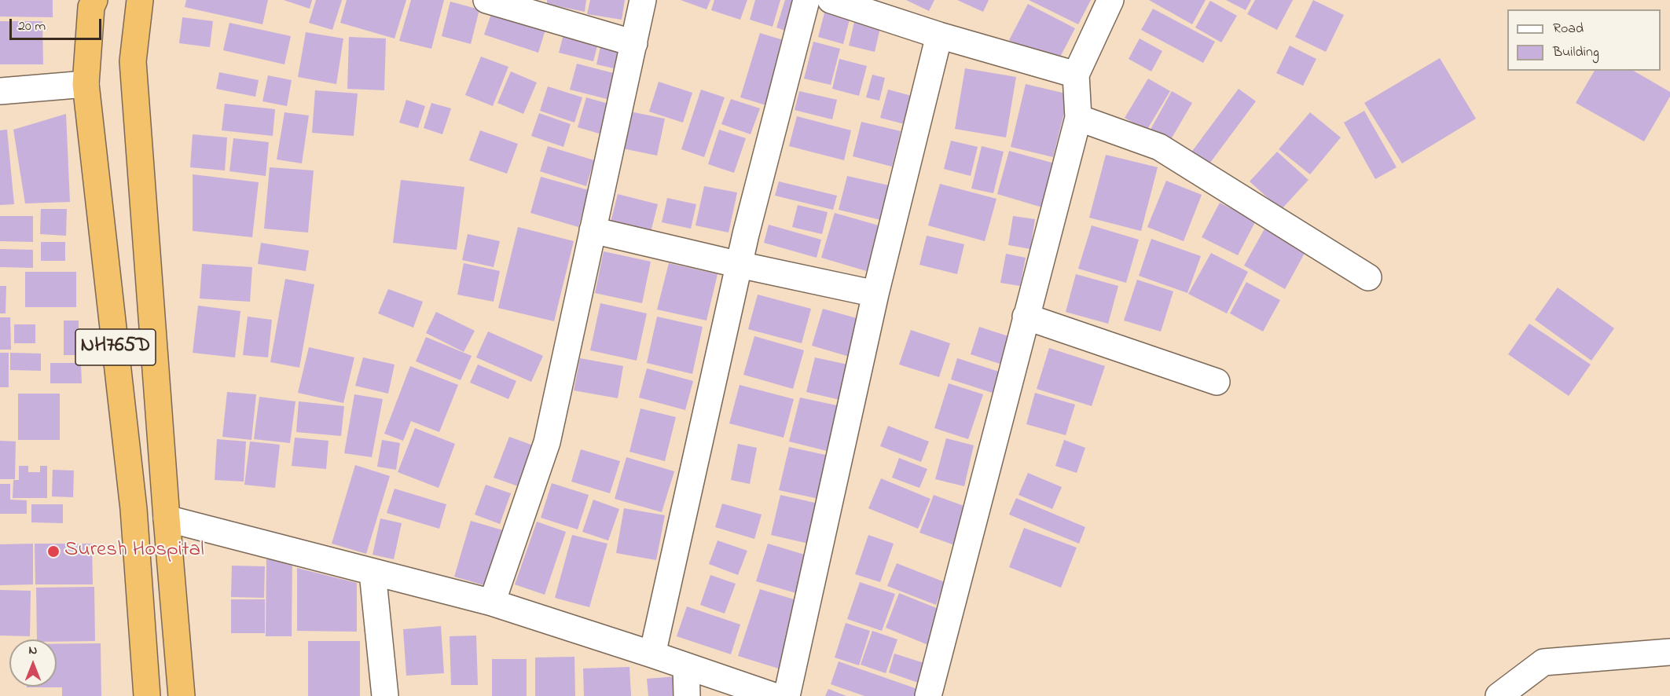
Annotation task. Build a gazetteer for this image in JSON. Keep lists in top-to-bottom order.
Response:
{
  "streets": {
    "highway": ["NH765D"]
  },
  "places": ["Suresh Hospital"],
  "legend": ["Road", "Building"],
  "scale_bar": "20 m",
  "north": "top"
}
